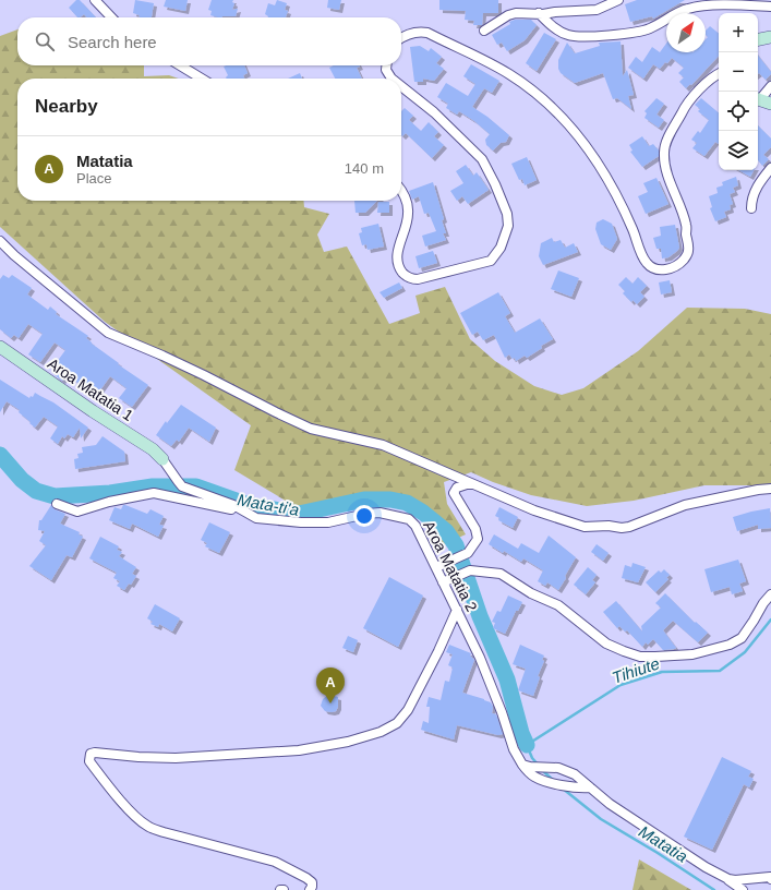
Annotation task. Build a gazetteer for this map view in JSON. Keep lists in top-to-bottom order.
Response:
{
  "streets": {
    "main road": ["Aroa Matatia 1"],
    "street": ["Aroa Matatia 2"]
  },
  "crossings": [
    ["Aroa Matatia 1", "Aroa Matatia 2"]
  ],
  "water": ["Mata-ti'a", "Tihiute", "Matatia"],
  "north": "top right",
  "page": {
    "map_buttons": ["+", "−"],
    "search": "Search here",
    "heading": "Nearby",
    "list": [
      {
        "mark": "A",
        "name": "Matatia",
        "note": "Place",
        "value": "140 m"
      }
    ],
    "pins": "A"
  }
}
